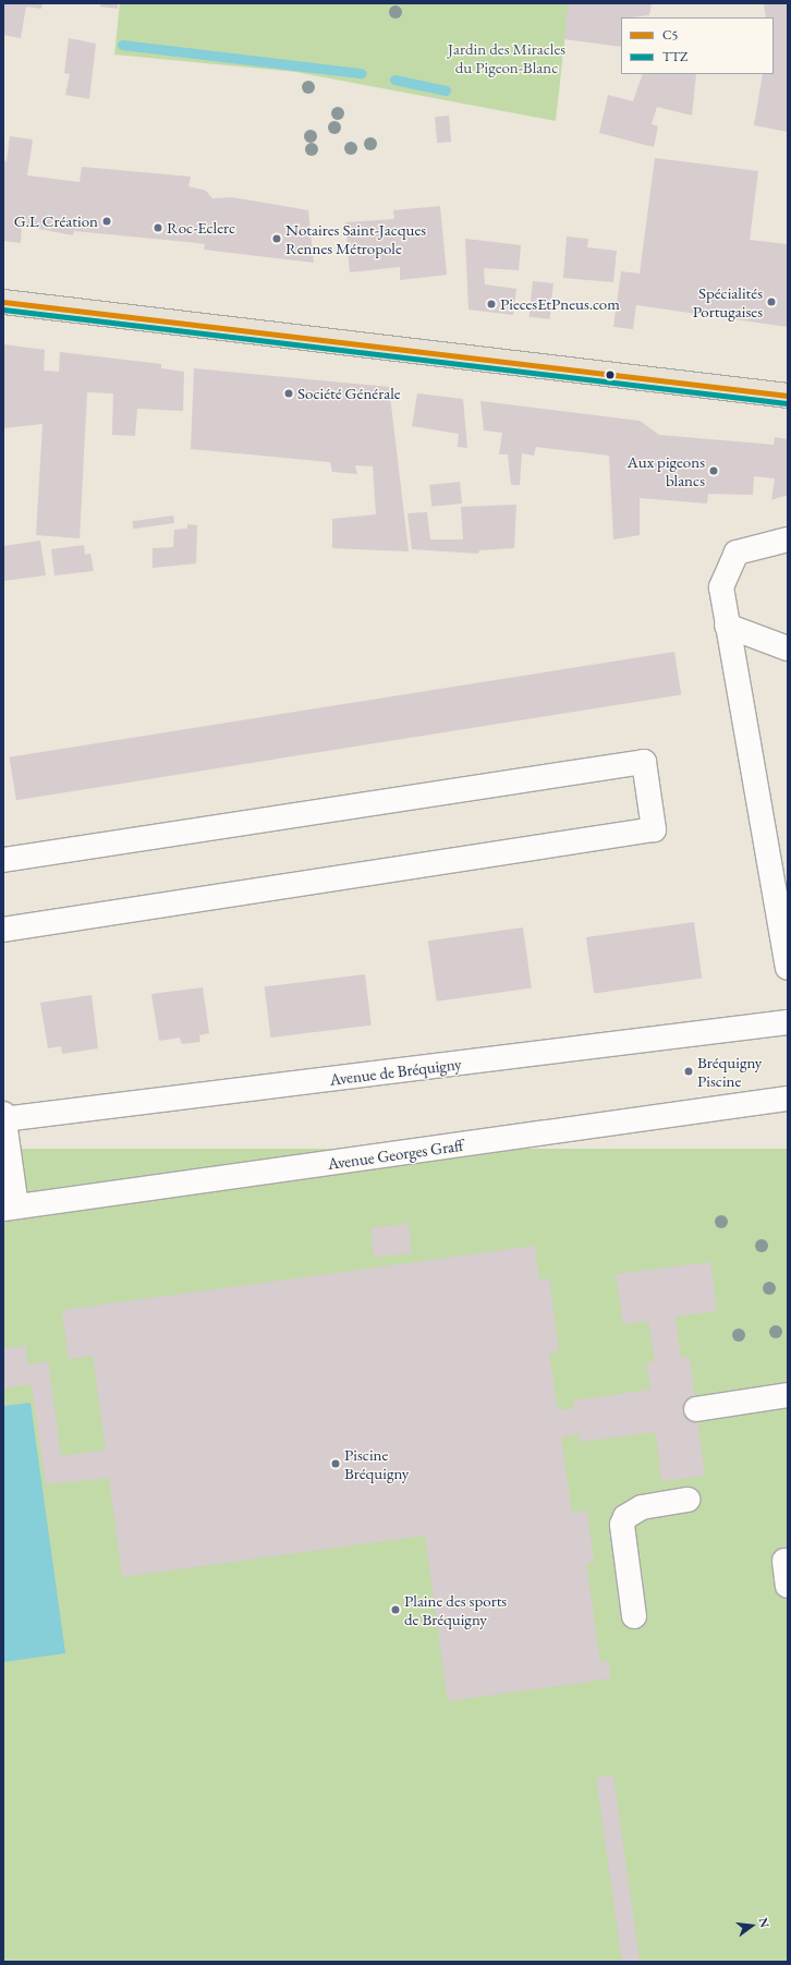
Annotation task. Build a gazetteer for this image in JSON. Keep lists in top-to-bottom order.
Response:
{
  "streets": {
    "street": ["Avenue de Bréquigny", "Avenue Georges Graff"]
  },
  "parks": ["Jardin des Miracles du Pigeon-Blanc"],
  "places": [
    "G.L Création",
    "Roc-Eclerc",
    "Notaires Saint-Jacques Rennes Métropole",
    "Spécialités Portugaises",
    "PiecesEtPneus.com",
    "Société Générale",
    "Aux pigeons blancs",
    "Bréquigny Piscine",
    "Piscine Bréquigny",
    "Plaine des sports de Bréquigny"
  ],
  "lines": ["transit line C5", "transit line TTZ"],
  "legend": ["C5", "TTZ"],
  "north": "right"
}
